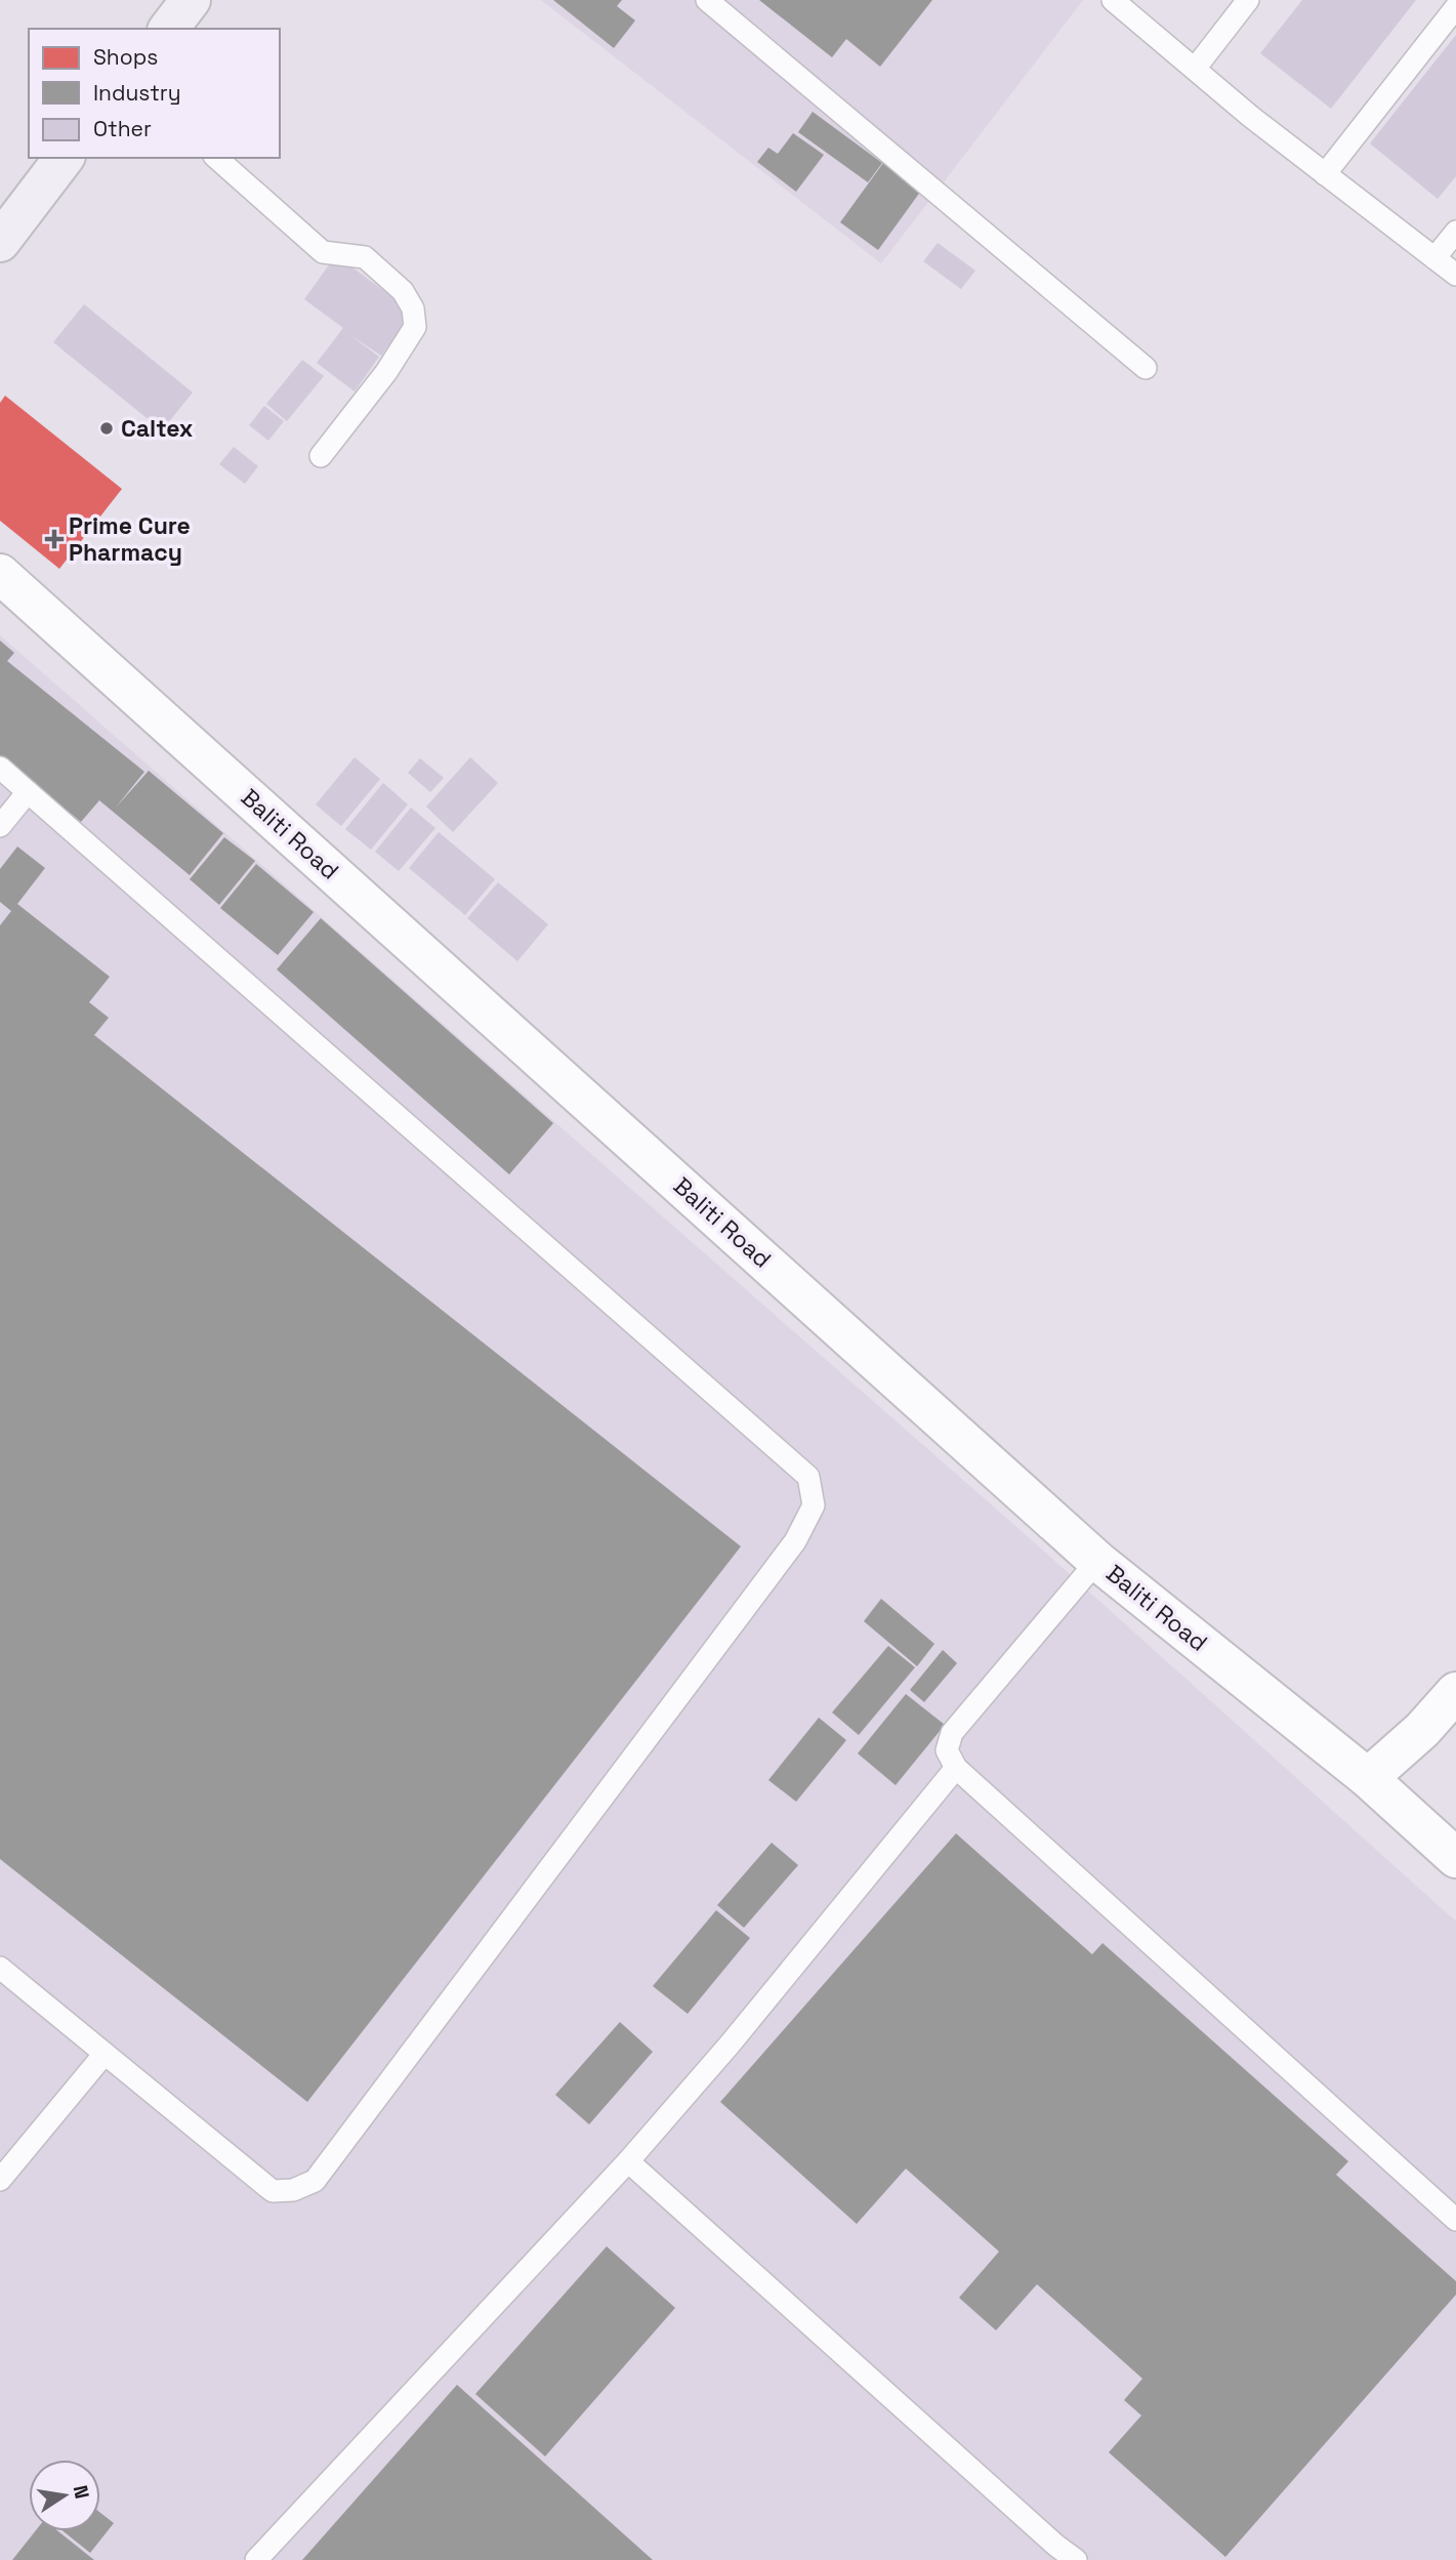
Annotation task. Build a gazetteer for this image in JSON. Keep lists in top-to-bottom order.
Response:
{
  "streets": {
    "main road": ["Baliti Road"]
  },
  "places": {
    "other": ["Caltex"],
    "health": ["Prime Cure Pharmacy"]
  },
  "legend": ["Shops", "Industry", "Other"],
  "north": "right"
}
